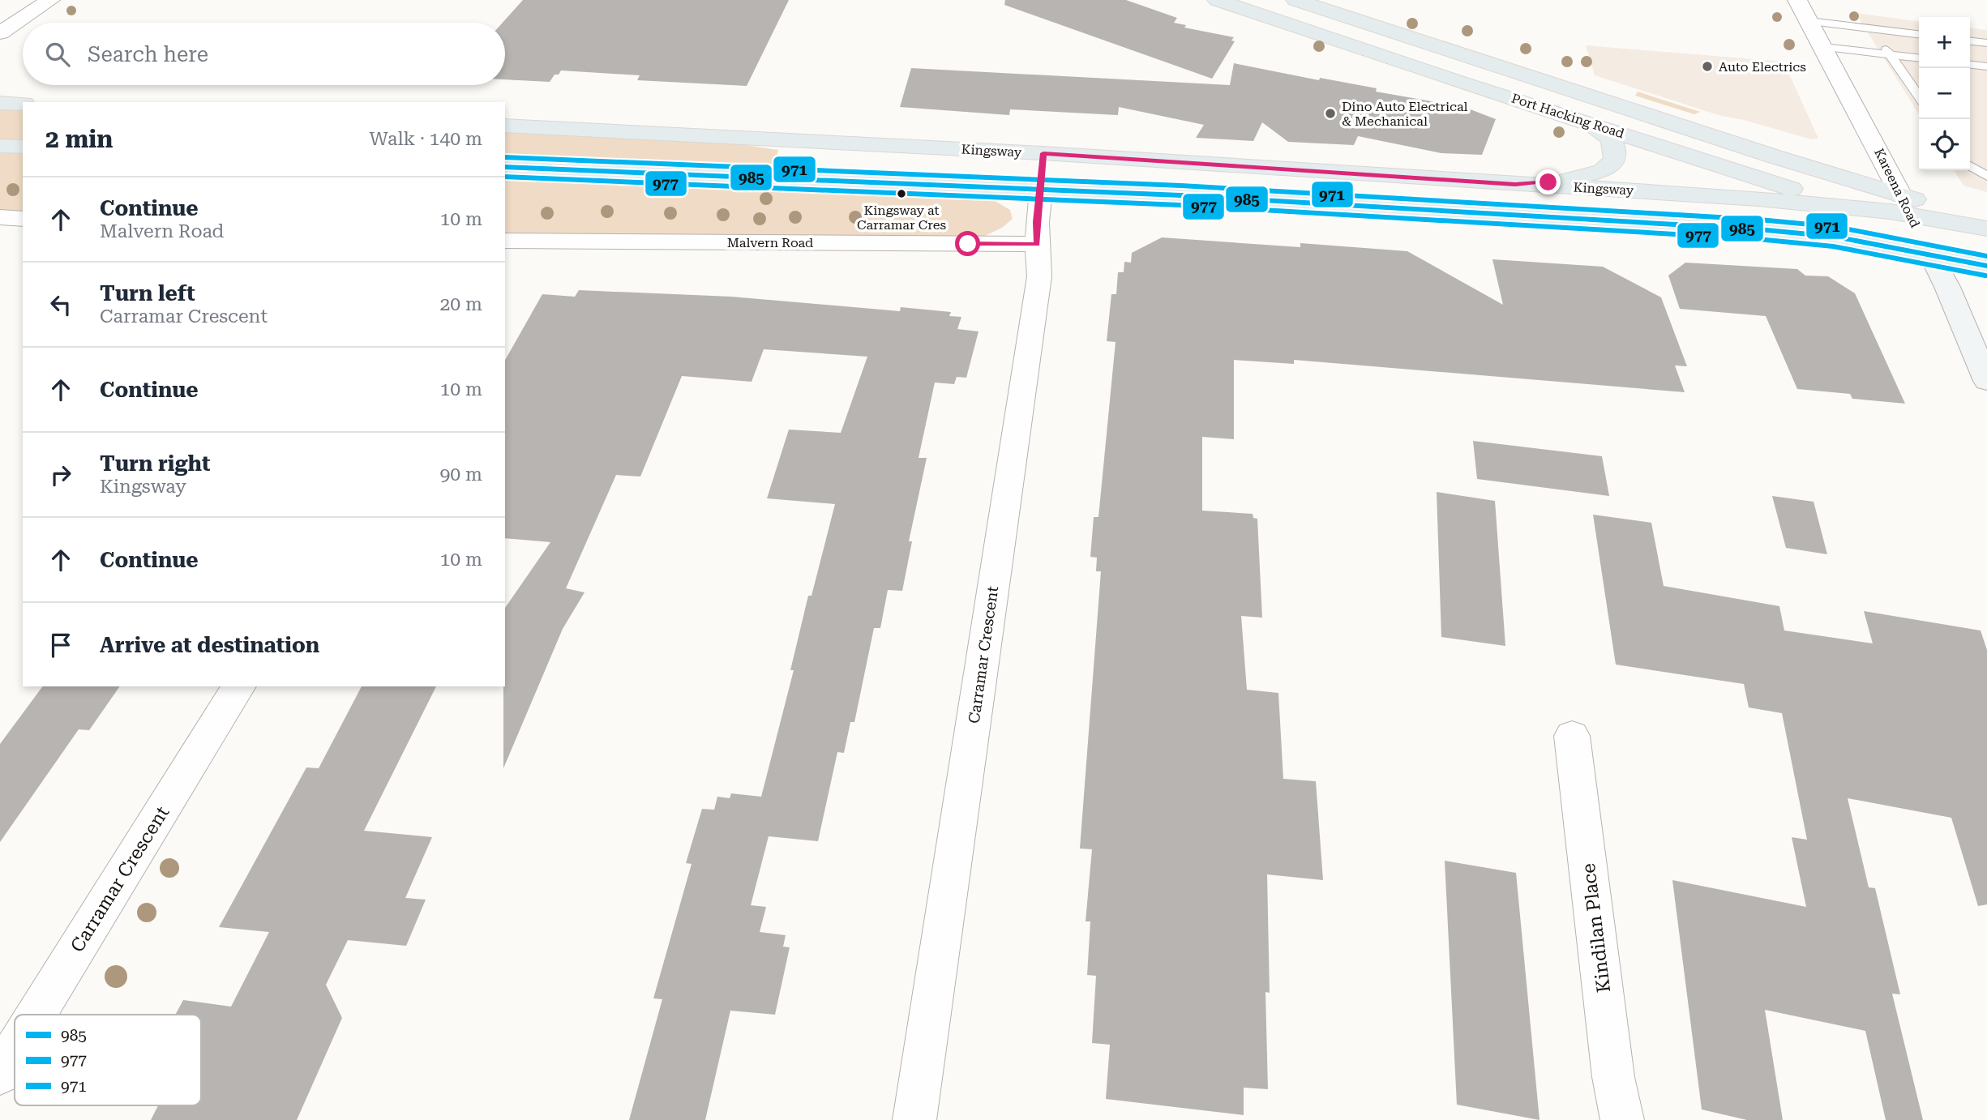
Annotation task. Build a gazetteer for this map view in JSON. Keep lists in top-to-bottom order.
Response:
{
  "streets": {
    "main road": ["Port Hacking Road", "Kingsway", "Kareena Road"],
    "street": ["Malvern Road", "Carramar Crescent", "Kindilan Place"]
  },
  "crossings": [
    ["Port Hacking Road", "Kingsway"],
    ["Port Hacking Road", "Kareena Road"],
    ["Kingsway", "Kareena Road"],
    ["Kingsway", "Carramar Crescent"],
    ["Malvern Road", "Carramar Crescent"]
  ],
  "places": ["Auto Electrics", "Dino Auto Electrical & Mechanical", "Kingsway at Carramar Cres"],
  "lines": ["transit line 971", "transit line 985", "transit line 977"],
  "legend": ["985", "977", "971"],
  "page": {
    "map_buttons": ["+", "−"],
    "search": "Search here",
    "heading": ["2 min", "Walk · 140 m"],
    "list": [
      ["Continue", "Malvern Road", "10 m"],
      ["Turn left", "Carramar Crescent", "20 m"],
      ["Continue", "10 m"],
      ["Turn right", "Kingsway", "90 m"],
      ["Continue", "10 m"],
      "Arrive at destination"
    ]
  }
}
